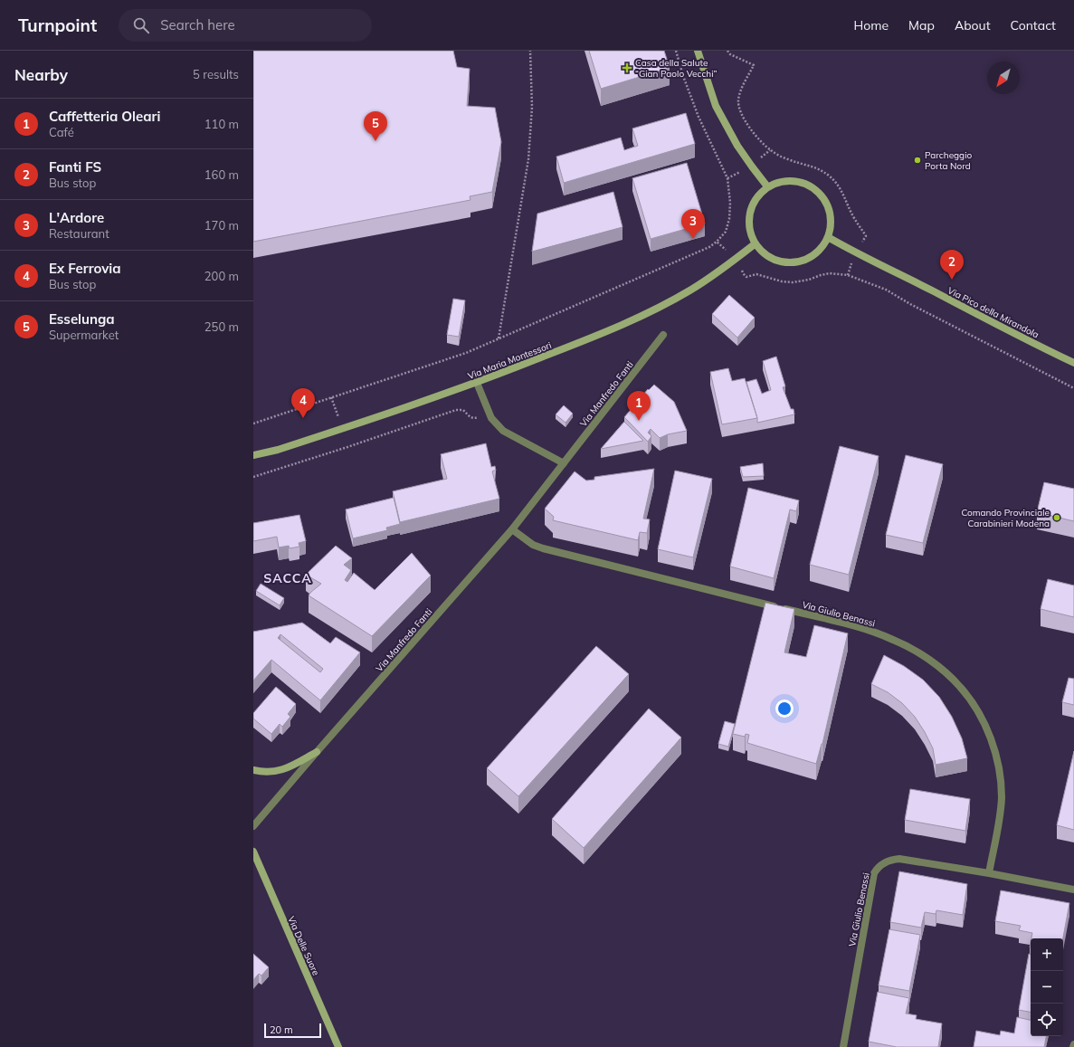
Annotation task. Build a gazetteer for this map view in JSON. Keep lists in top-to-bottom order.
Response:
{
  "streets": {
    "street": [
      "Via Pico della Mirandola",
      "Via Maria Montessori",
      "Via Manfredo Fanti",
      "Via Giulio Benassi",
      "Via Delle Suore"
    ]
  },
  "crossings": [
    ["Via Pico della Mirandola", "Via Maria Montessori"],
    ["Via Manfredo Fanti", "Via Giulio Benassi"]
  ],
  "districts": ["SACCA"],
  "places": {
    "health": ["Casa della Salute “Gian Paolo Vecchi”"],
    "other": ["Parcheggio Porta Nord", "Comando Provinciale Carabinieri Modena"]
  },
  "scale_bar": "20 m",
  "north": "bottom left",
  "page": {
    "header": "Turnpoint",
    "search": "Search here",
    "nav": [
      "Home",
      "Map",
      "About",
      "Contact"
    ],
    "heading": ["Nearby", "5 results"],
    "list": [
      {
        "mark": "1",
        "name": "Caffetteria Oleari",
        "note": "Café",
        "value": "110 m"
      },
      {
        "mark": "2",
        "name": "Fanti FS",
        "note": "Bus stop",
        "value": "160 m"
      },
      {
        "mark": "3",
        "name": "L'Ardore",
        "note": "Restaurant",
        "value": "170 m"
      },
      {
        "mark": "4",
        "name": "Ex Ferrovia",
        "note": "Bus stop",
        "value": "200 m"
      },
      {
        "mark": "5",
        "name": "Esselunga",
        "note": "Supermarket",
        "value": "250 m"
      }
    ],
    "pins": [
      "5",
      "3",
      "2",
      "4",
      "1"
    ],
    "map_buttons": ["+", "−"],
    "scale": "20 m"
  }
}
